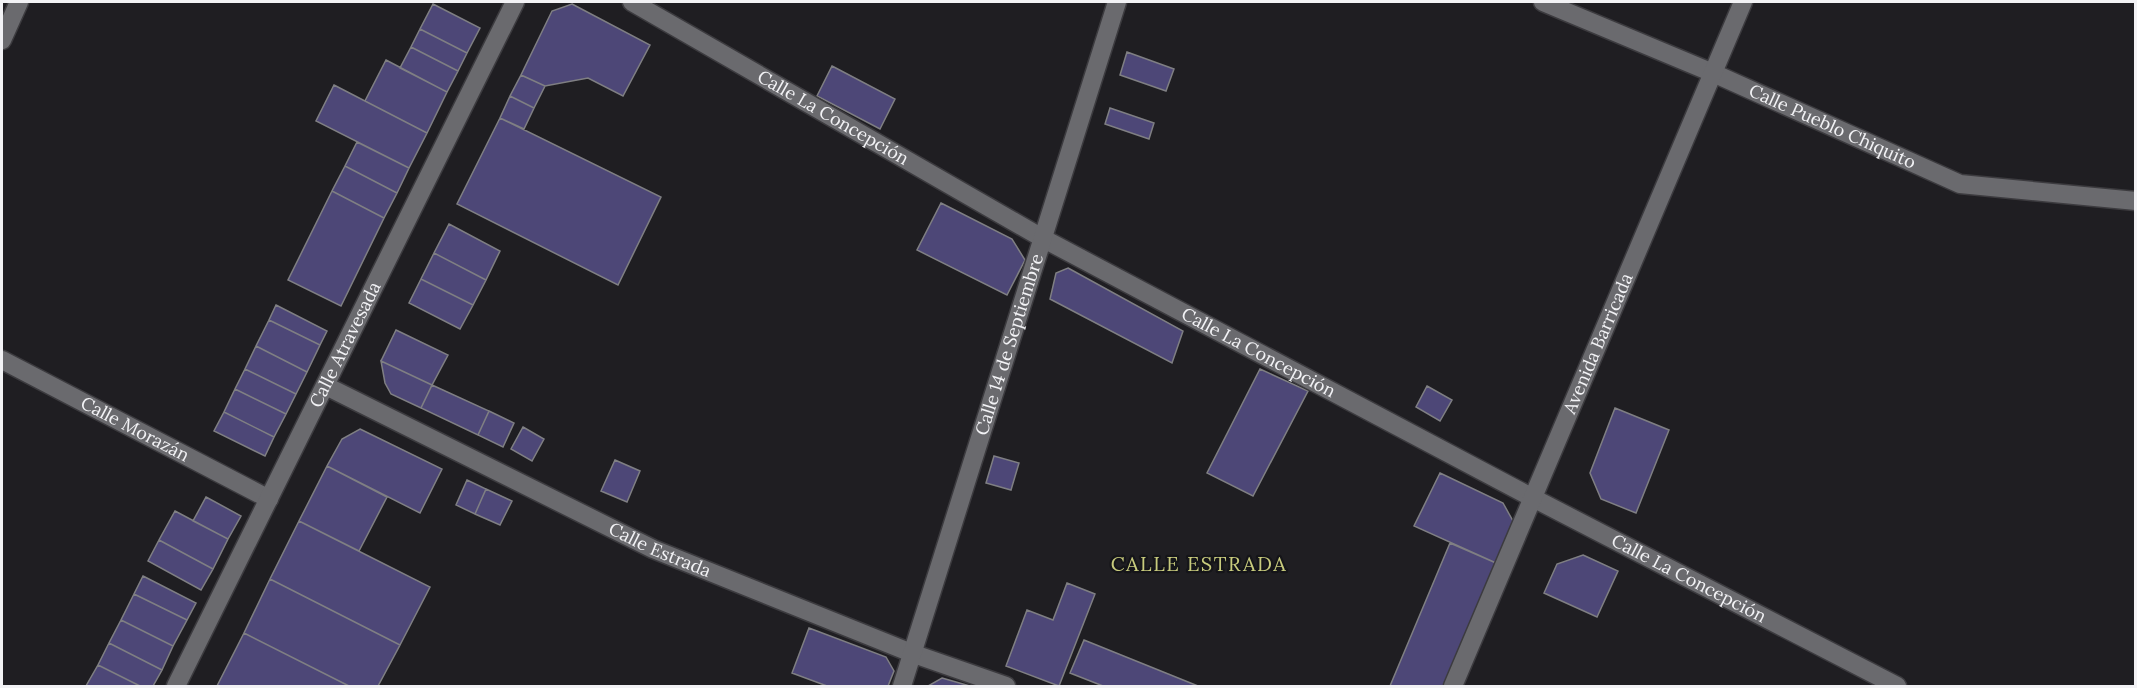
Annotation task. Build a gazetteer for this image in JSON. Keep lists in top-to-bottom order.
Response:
{
  "streets": {
    "street": [
      "Calle La Concepción",
      "Calle Pueblo Chiquito",
      "Calle Atravesada",
      "Calle 14 de Septiembre",
      "Avenida Barricada",
      "Calle Morazán",
      "Calle Estrada"
    ]
  },
  "crossings": [
    ["Calle La Concepción", "Calle 14 de Septiembre"],
    ["Calle La Concepción", "Avenida Barricada"],
    ["Calle Pueblo Chiquito", "Avenida Barricada"],
    ["Calle Atravesada", "Calle Morazán"],
    ["Calle Atravesada", "Calle Estrada"],
    ["Calle 14 de Septiembre", "Calle Estrada"]
  ],
  "districts": ["CALLE ESTRADA"]
}
